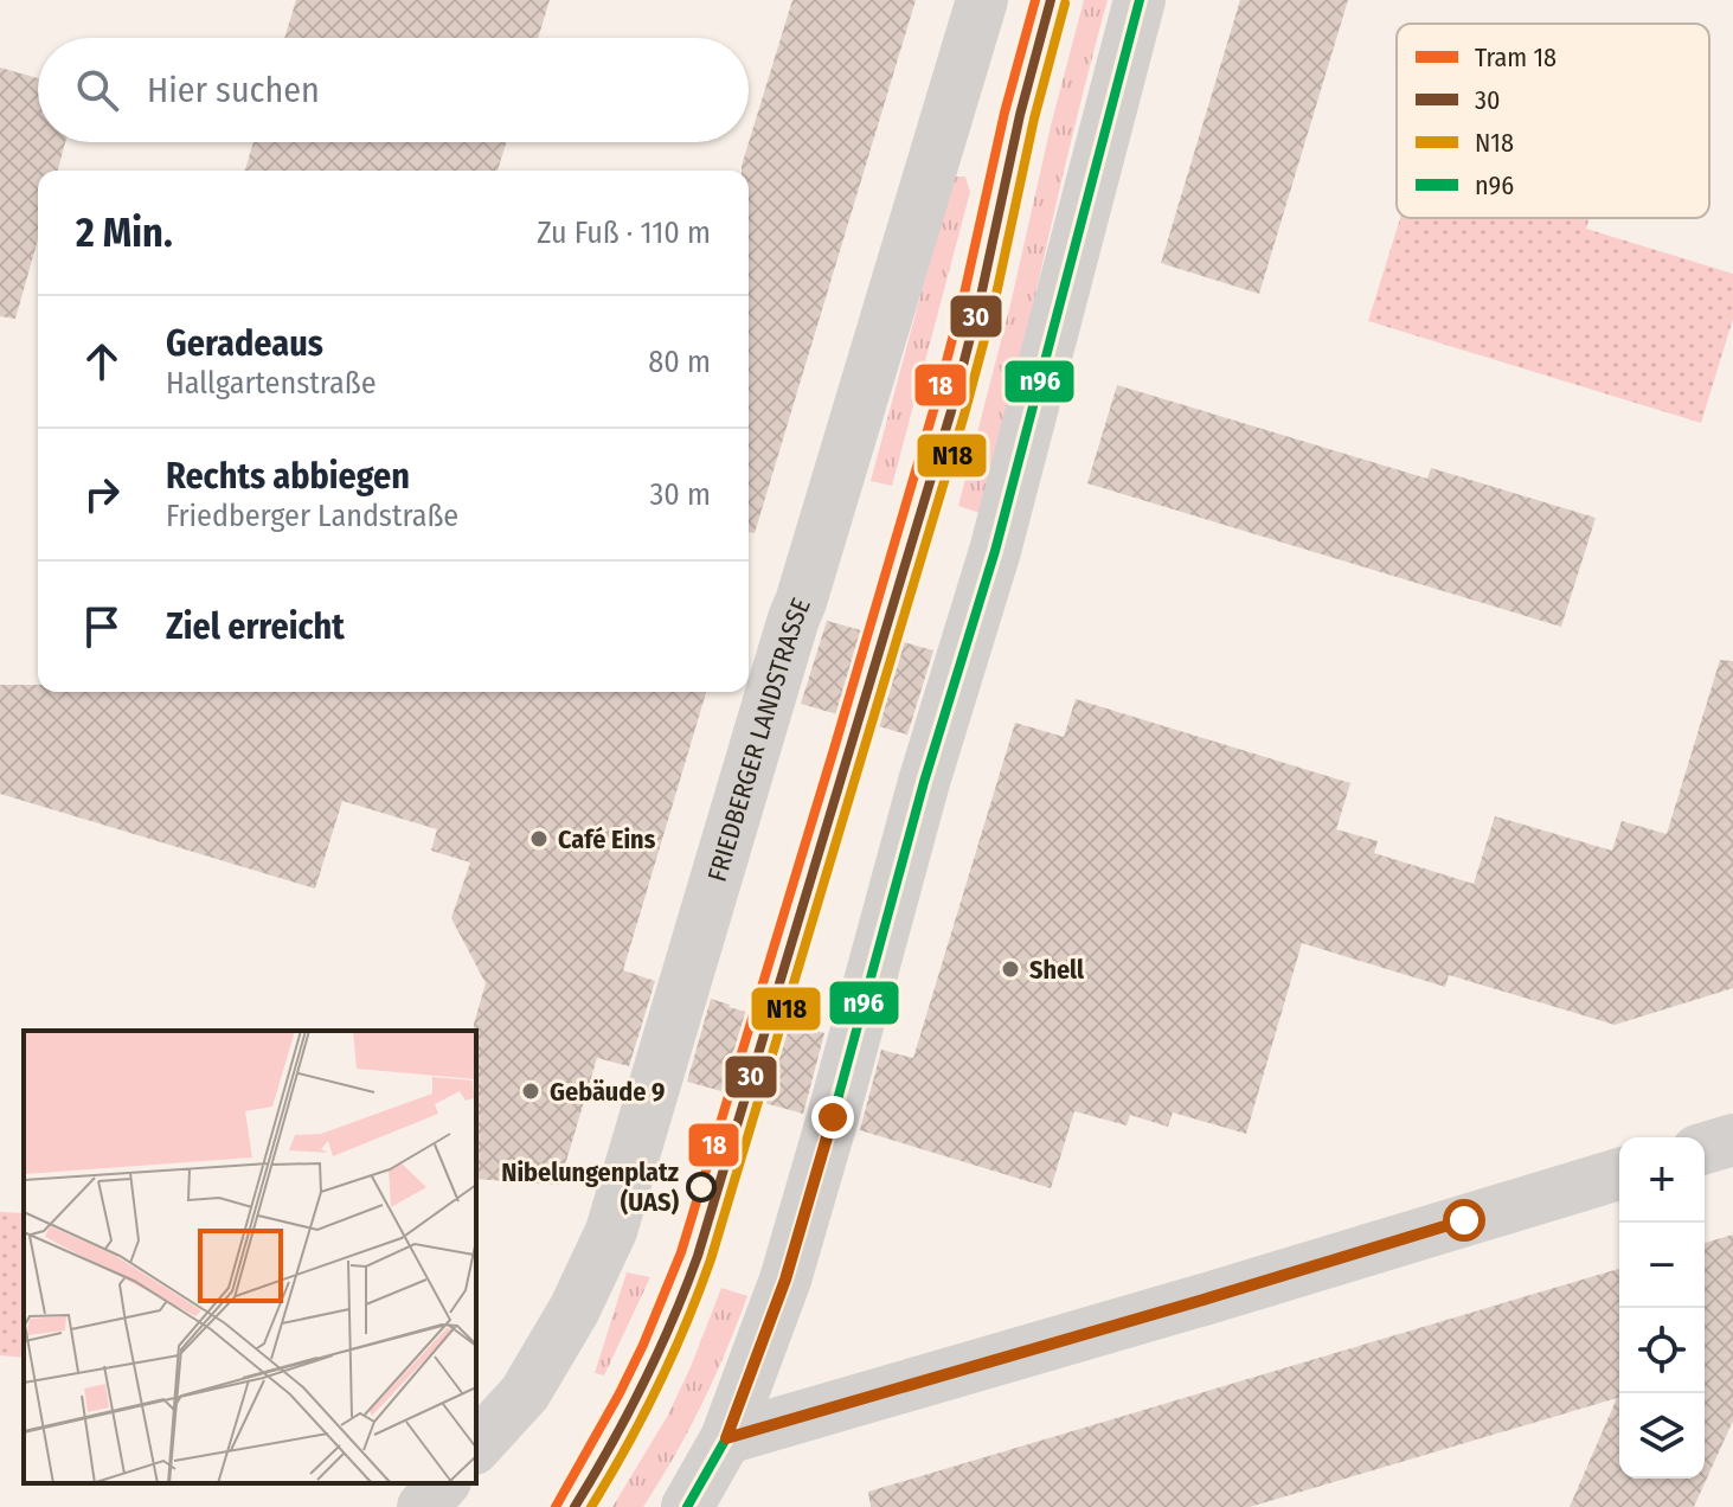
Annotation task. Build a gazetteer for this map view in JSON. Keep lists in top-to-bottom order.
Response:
{
  "streets": {
    "main road": ["FRIEDBERGER LANDSTRASSE"]
  },
  "places": [
    "Café Eins",
    "Shell",
    "Gebäude 9",
    "Nibelungenplatz (UAS)"
  ],
  "lines": [
    "tram line 18",
    "transit line 30",
    "transit line n96",
    "transit line N18"
  ],
  "legend": [
    "Tram 18",
    "30",
    "N18",
    "n96"
  ],
  "page": {
    "search": "Hier suchen",
    "heading": ["2 Min.", "Zu Fuß · 110 m"],
    "list": [
      ["Geradeaus", "Hallgartenstraße", "80 m"],
      ["Rechts abbiegen", "Friedberger Landstraße", "30 m"],
      "Ziel erreicht"
    ],
    "map_buttons": ["+", "−"]
  }
}
